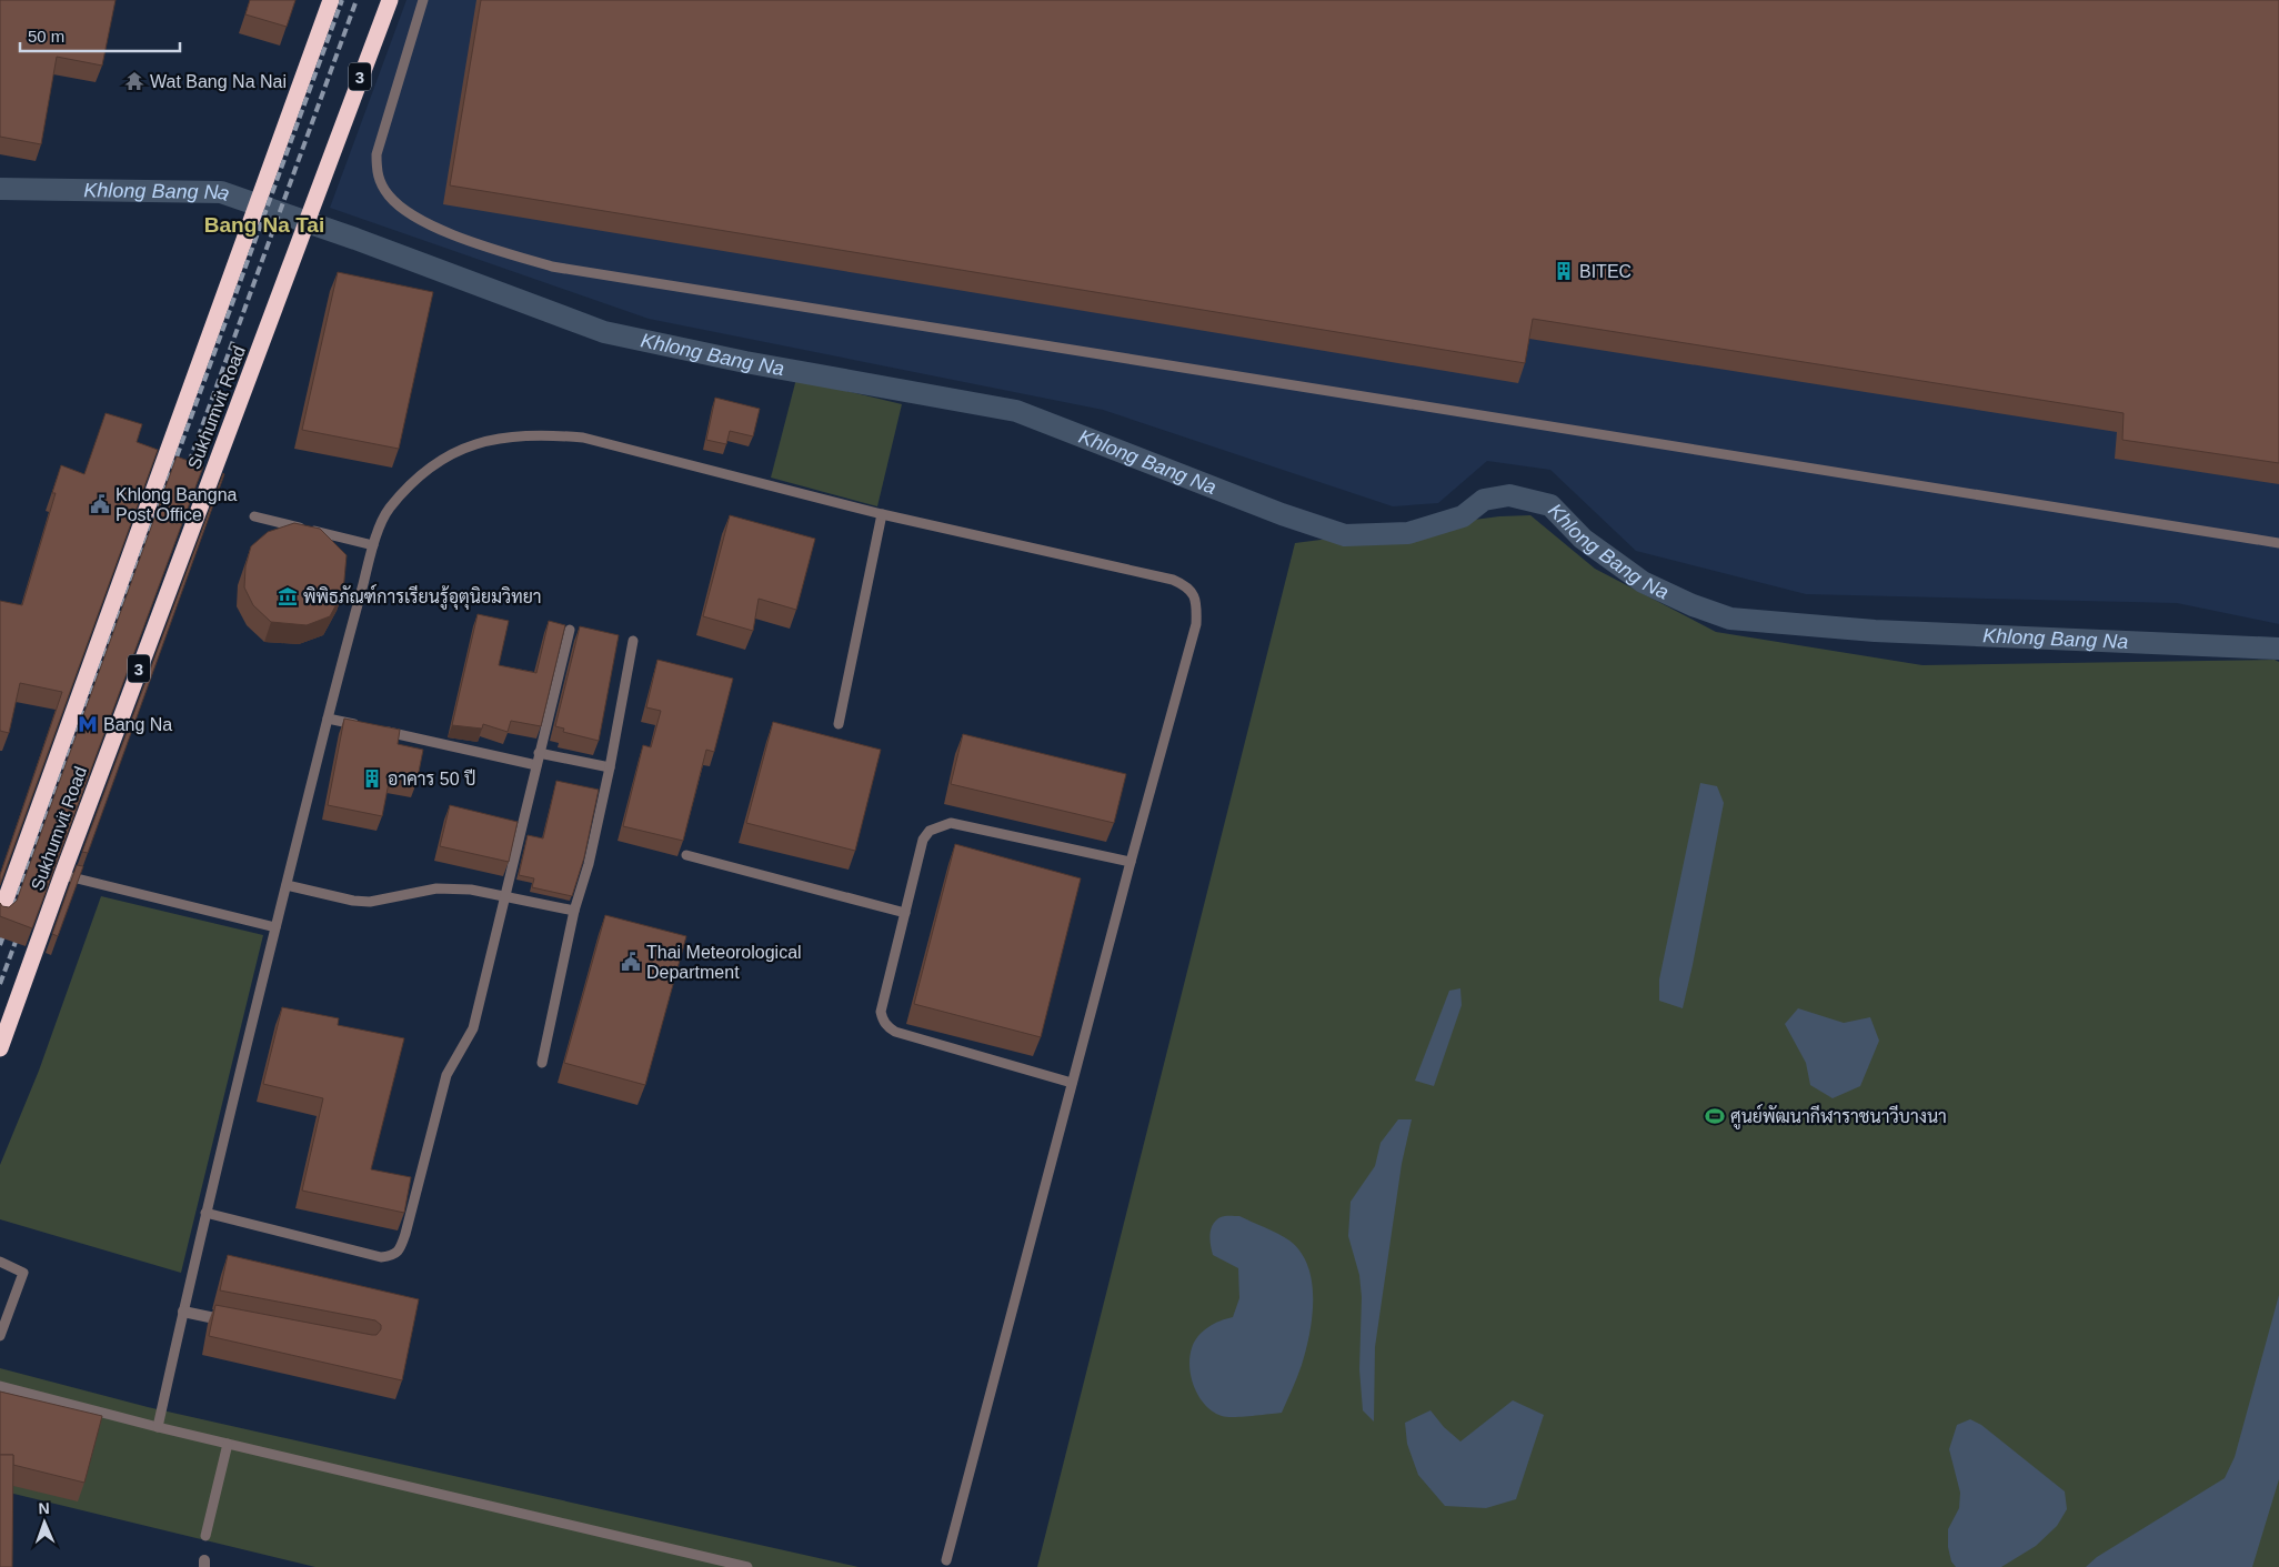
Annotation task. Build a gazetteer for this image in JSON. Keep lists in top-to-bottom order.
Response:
{
  "streets": {
    "highway": ["3", "Sukhumvit Road"]
  },
  "districts": ["Bang Na Tai"],
  "water": ["Khlong Bang Na"],
  "places": {
    "temple": ["Wat Bang Na Nai"],
    "building": ["BITEC", "อาคาร 50 ปี"],
    "public building": ["Khlong Bangna Post Office", "Thai Meteorological Department"],
    "museum": ["พิพิธภัณฑ์การเรียนรู้อุตุนิยมวิทยา"],
    "metro station": ["Bang Na"],
    "sports": ["ศูนย์พัฒนากีฬาราชนาวีบางนา"]
  },
  "scale_bar": "50 m",
  "north": "top"
}
